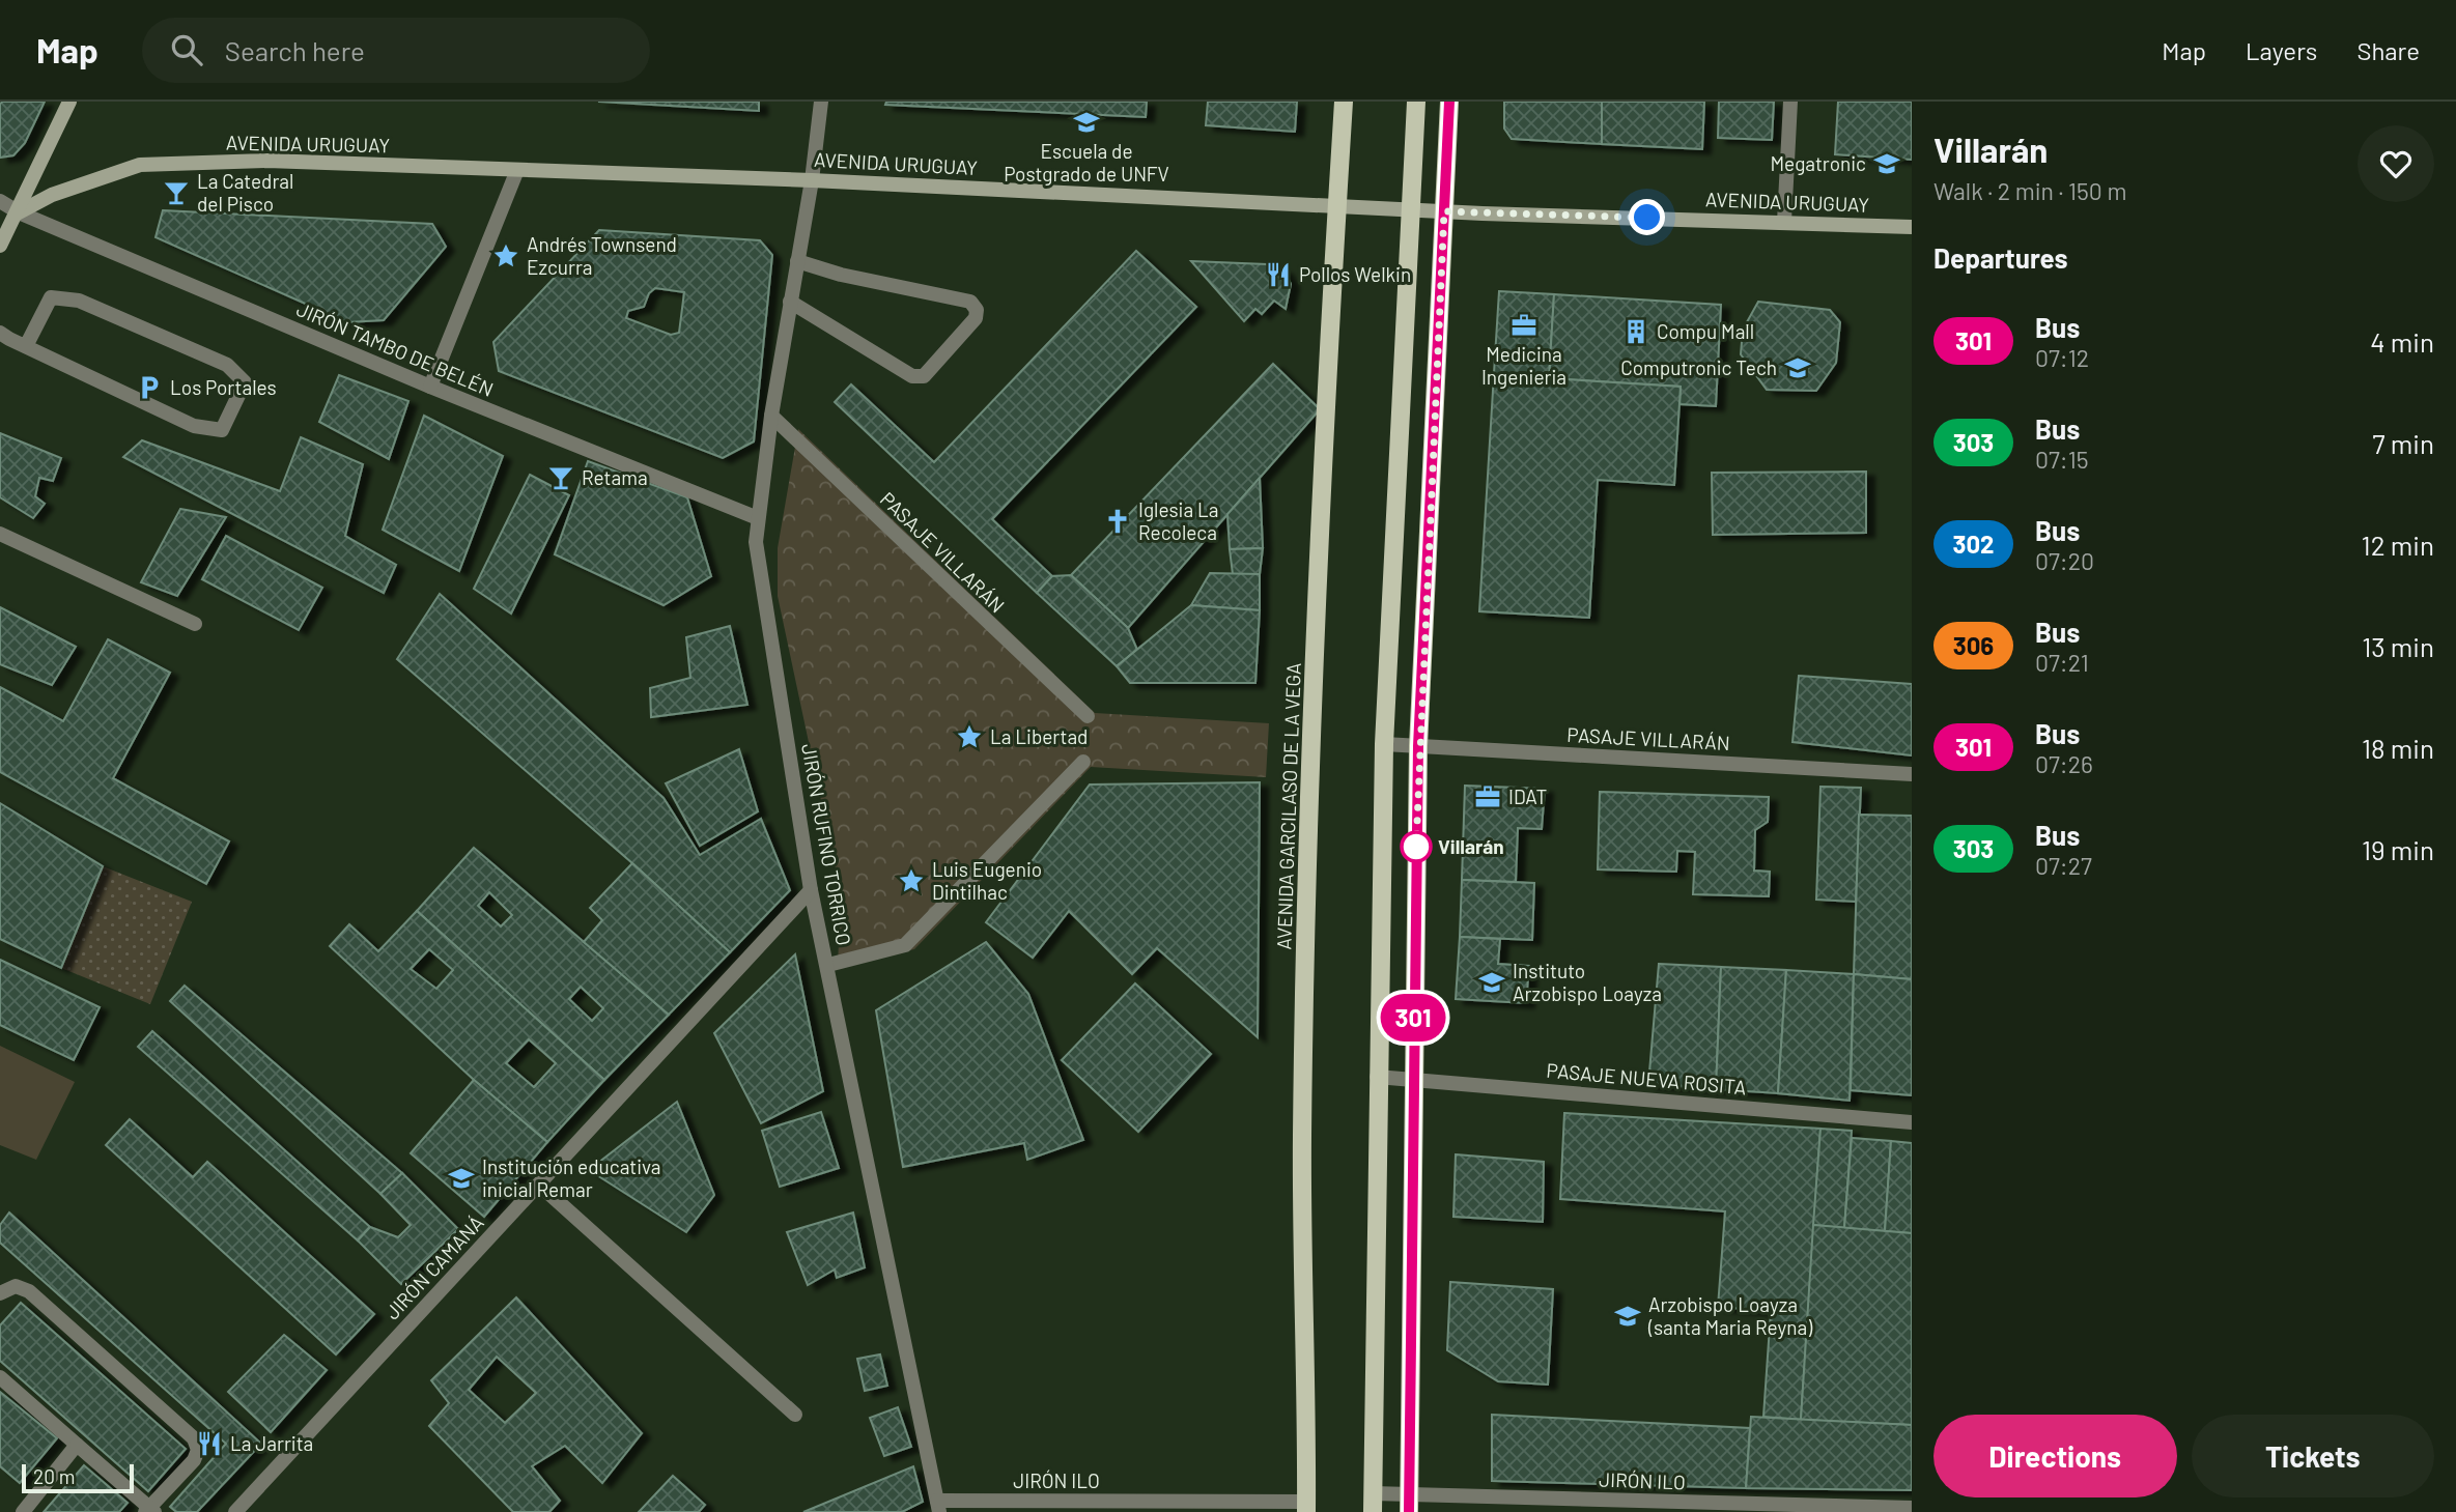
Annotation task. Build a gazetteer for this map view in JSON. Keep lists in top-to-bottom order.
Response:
{
  "streets": {
    "main road": ["AVENIDA URUGUAY", "AVENIDA GARCILASO DE LA VEGA"],
    "street": [
      "JIRÓN TAMBO DE BELÉN",
      "PASAJE VILLARÁN",
      "JIRÓN RUFINO TORRICO",
      "PASAJE NUEVA ROSITA",
      "JIRÓN CAMANÁ",
      "JIRÓN ILO"
    ]
  },
  "crossings": [
    ["AVENIDA URUGUAY", "JIRÓN TAMBO DE BELÉN"],
    ["AVENIDA URUGUAY", "AVENIDA GARCILASO DE LA VEGA"],
    ["AVENIDA URUGUAY", "JIRÓN RUFINO TORRICO"],
    ["JIRÓN TAMBO DE BELÉN", "JIRÓN RUFINO TORRICO"],
    ["PASAJE VILLARÁN", "JIRÓN RUFINO TORRICO"],
    ["AVENIDA GARCILASO DE LA VEGA", "JIRÓN ILO"],
    ["JIRÓN RUFINO TORRICO", "JIRÓN CAMANÁ"],
    ["JIRÓN RUFINO TORRICO", "JIRÓN ILO"]
  ],
  "places": {
    "school or university": [
      "Escuela de Postgrado de UNFV",
      "Megatronic",
      "Computronic Tech",
      "Instituto Arzobispo Loayza",
      "Institución educativa inicial Remar",
      "Arzobispo Loayza (santa Maria Reyna)"
    ],
    "bar": ["La Catedral del Pisco", "Retama"],
    "place": ["Andrés Townsend Ezcurra", "La Libertad", "Luis Eugenio Dintilhac"],
    "restaurant": ["Pollos Welkin", "La Jarrita"],
    "office": ["Medicina Ingenieria", "IDAT"],
    "building": ["Compu Mall"],
    "parking": ["Los Portales"],
    "church": ["Iglesia La Recoleca"],
    "other": ["Villarán"]
  },
  "lines": ["bus line 301"],
  "scale_bar": "20 m",
  "page": {
    "header": "Map",
    "search": "Search here",
    "nav": ["Map", "Layers", "Share"],
    "on_map": "301",
    "heading": [
      ["Villarán", "Walk · 2 min · 150 m"],
      "Departures"
    ],
    "list": [
      {
        "mark": "301",
        "name": "Bus",
        "note": "07:12",
        "value": "4 min"
      },
      {
        "mark": "303",
        "name": "Bus",
        "note": "07:15",
        "value": "7 min"
      },
      {
        "mark": "302",
        "name": "Bus",
        "note": "07:20",
        "value": "12 min"
      },
      {
        "mark": "306",
        "name": "Bus",
        "note": "07:21",
        "value": "13 min"
      },
      {
        "mark": "301",
        "name": "Bus",
        "note": "07:26",
        "value": "18 min"
      },
      {
        "mark": "303",
        "name": "Bus",
        "note": "07:27",
        "value": "19 min"
      }
    ],
    "buttons": ["Directions", "Tickets"],
    "scale": "20 m"
  }
}
